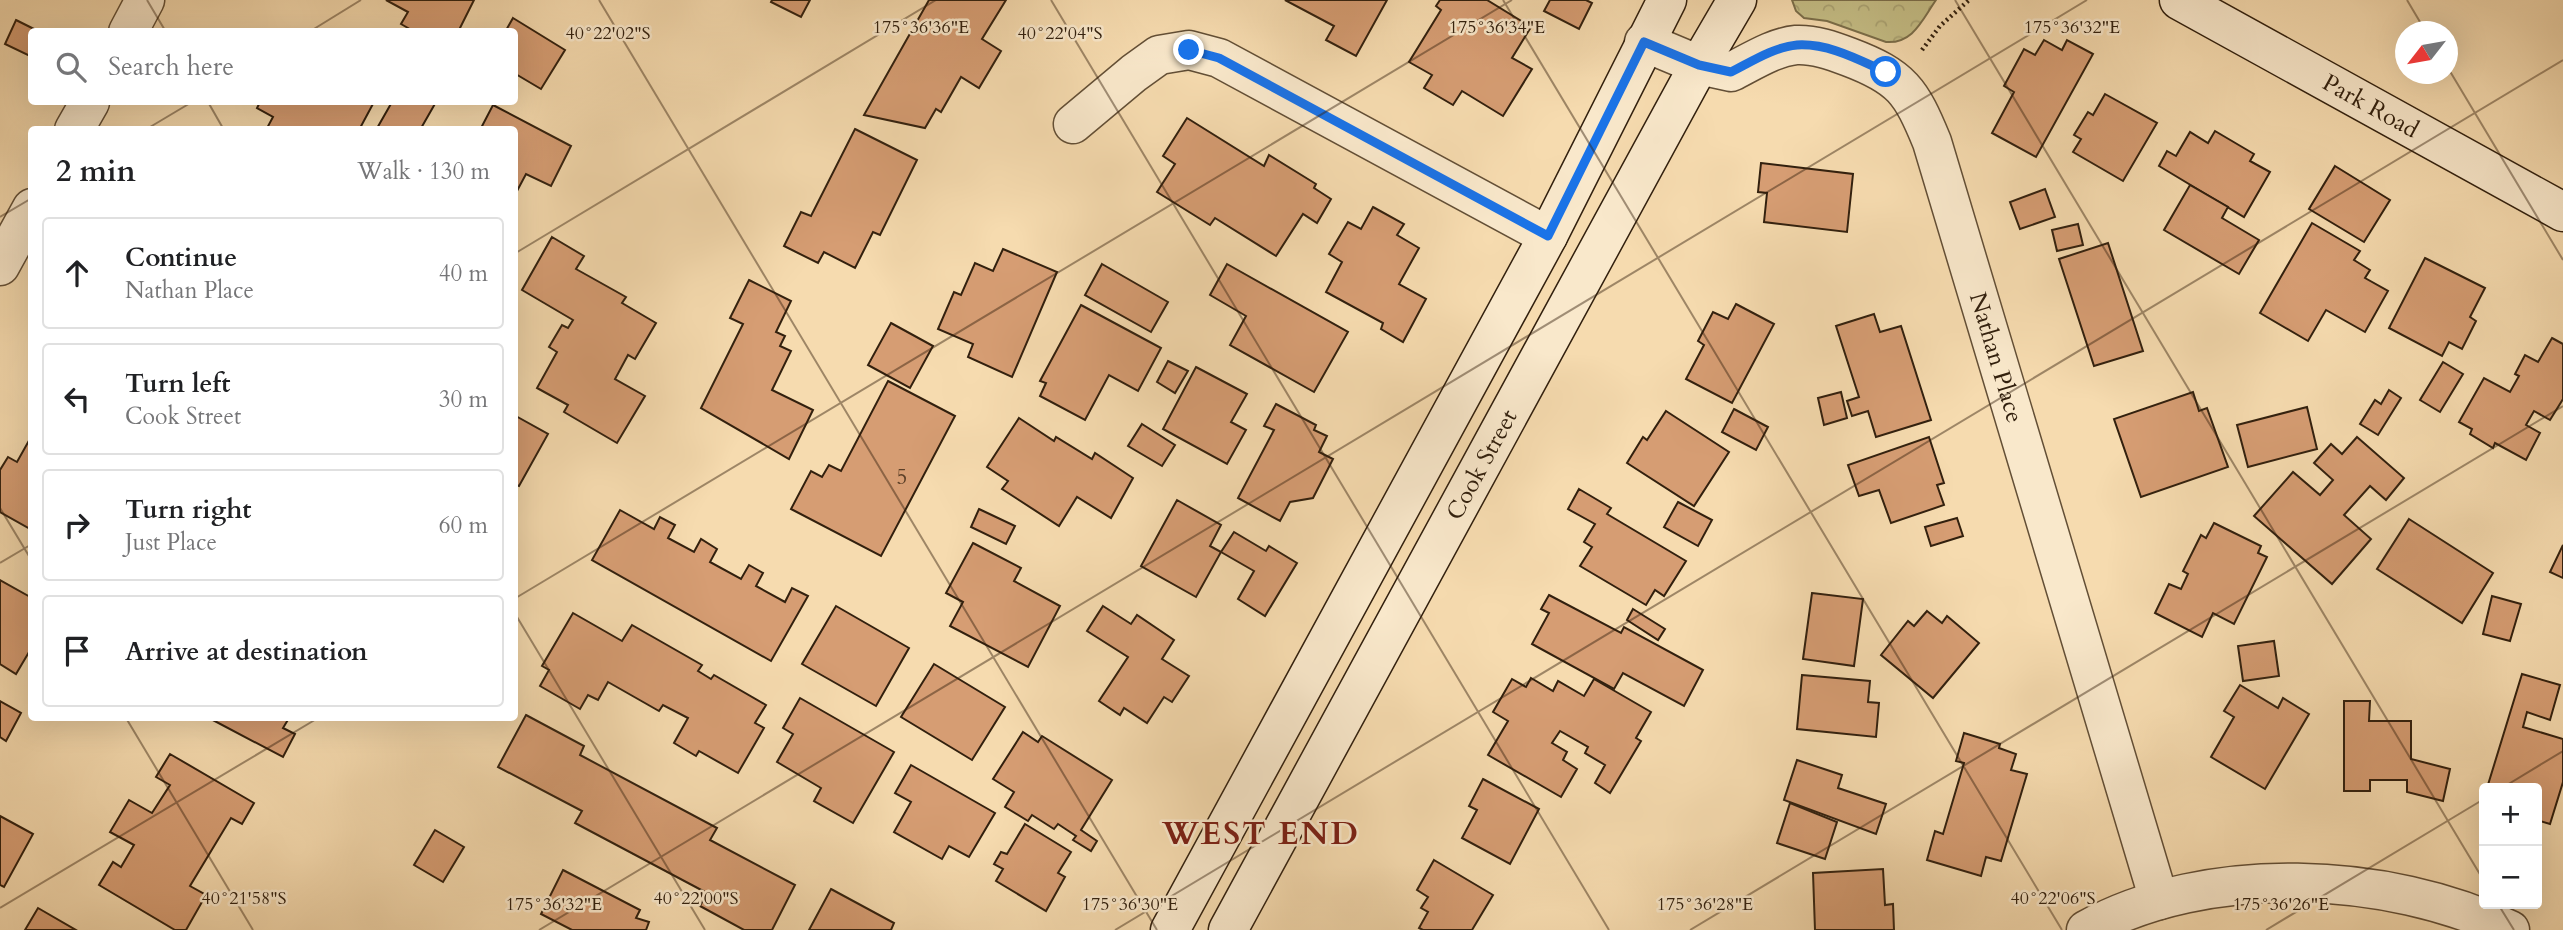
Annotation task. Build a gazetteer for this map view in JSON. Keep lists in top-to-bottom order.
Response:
{
  "streets": {
    "street": ["Park Road", "Nathan Place", "Cook Street"]
  },
  "crossings": [
    ["Nathan Place", "Cook Street"]
  ],
  "districts": ["WEST END"],
  "house_numbers": ["5"],
  "north": "bottom left",
  "page": {
    "search": "Search here",
    "heading": ["2 min", "Walk · 130 m"],
    "list": [
      ["Continue", "Nathan Place", "40 m"],
      ["Turn left", "Cook Street", "30 m"],
      ["Turn right", "Just Place", "60 m"],
      "Arrive at destination"
    ],
    "map_buttons": ["+", "−"]
  },
  "coordinates": [
    "175°36'34\"E",
    "175°36'36\"E",
    "175°36'32\"E",
    "40°22'02\"S",
    "40°22'04\"S",
    "40°21'58\"S",
    "40°22'00\"S",
    "40°22'06\"S",
    "175°36'30\"E",
    "175°36'28\"E",
    "175°36'26\"E"
  ]
}
